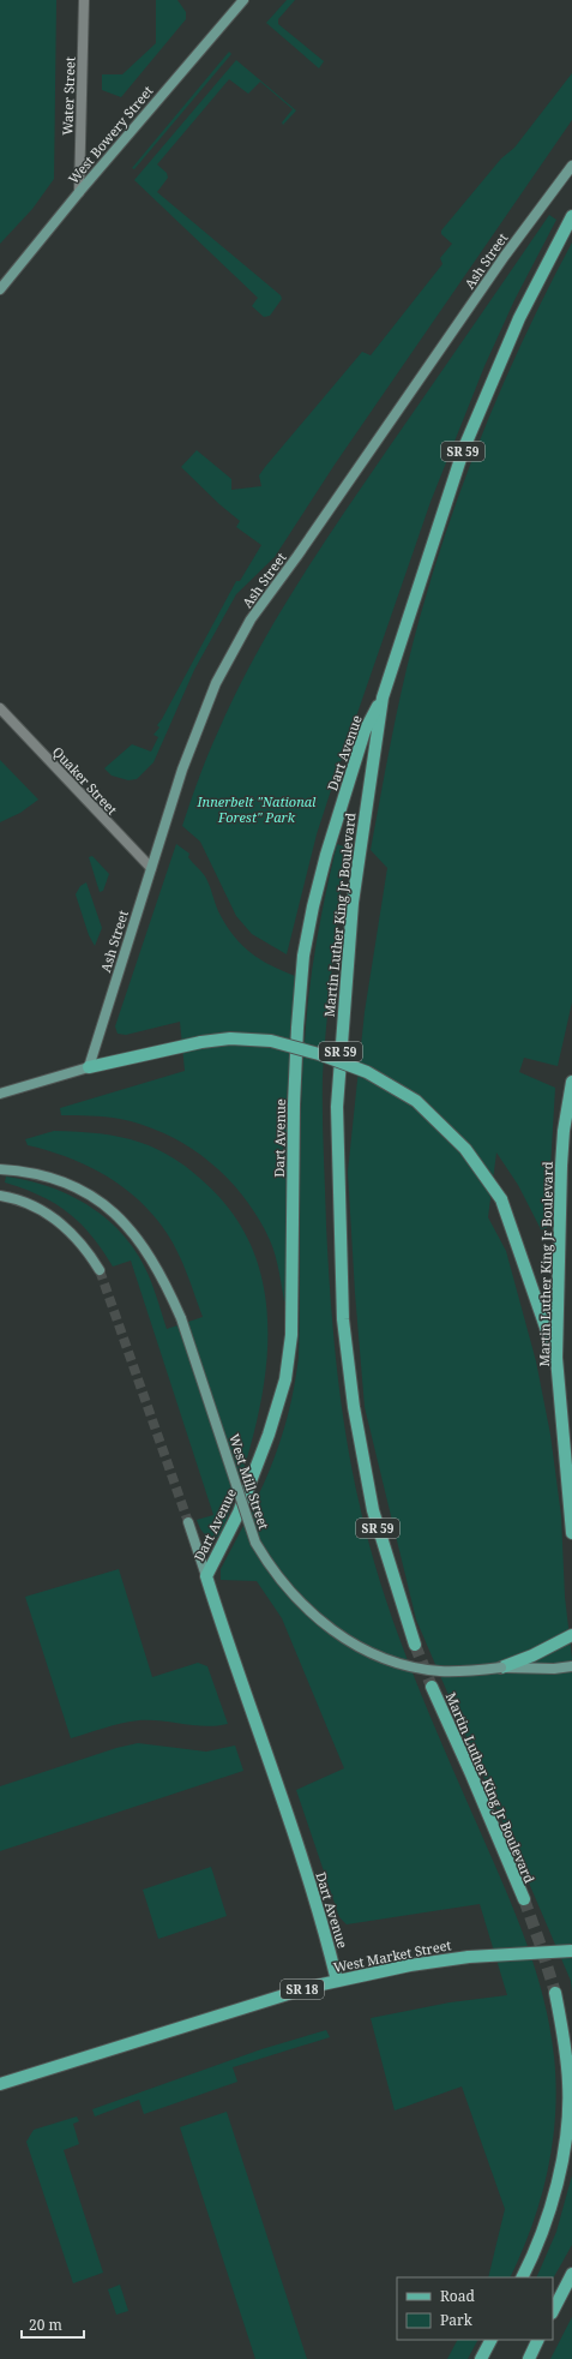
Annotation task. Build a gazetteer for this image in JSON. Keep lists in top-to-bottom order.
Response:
{
  "streets": {
    "main road": [
      "SR 59",
      "Dart Avenue",
      "Martin Luther King Jr Boulevard",
      "West Market Street",
      "SR 18"
    ],
    "street": [
      "Water Street",
      "West Bowery Street",
      "Ash Street",
      "Quaker Street",
      "West Mill Street"
    ]
  },
  "crossings": [
    ["Water Street", "West Bowery Street"],
    ["Ash Street", "Quaker Street"],
    ["Dart Avenue", "Martin Luther King Jr Boulevard"],
    ["Dart Avenue", "West Market Street"]
  ],
  "parks": ["Innerbelt \"National Forest\" Park"],
  "legend": ["Road", "Park"],
  "scale_bar": "20 m"
}
